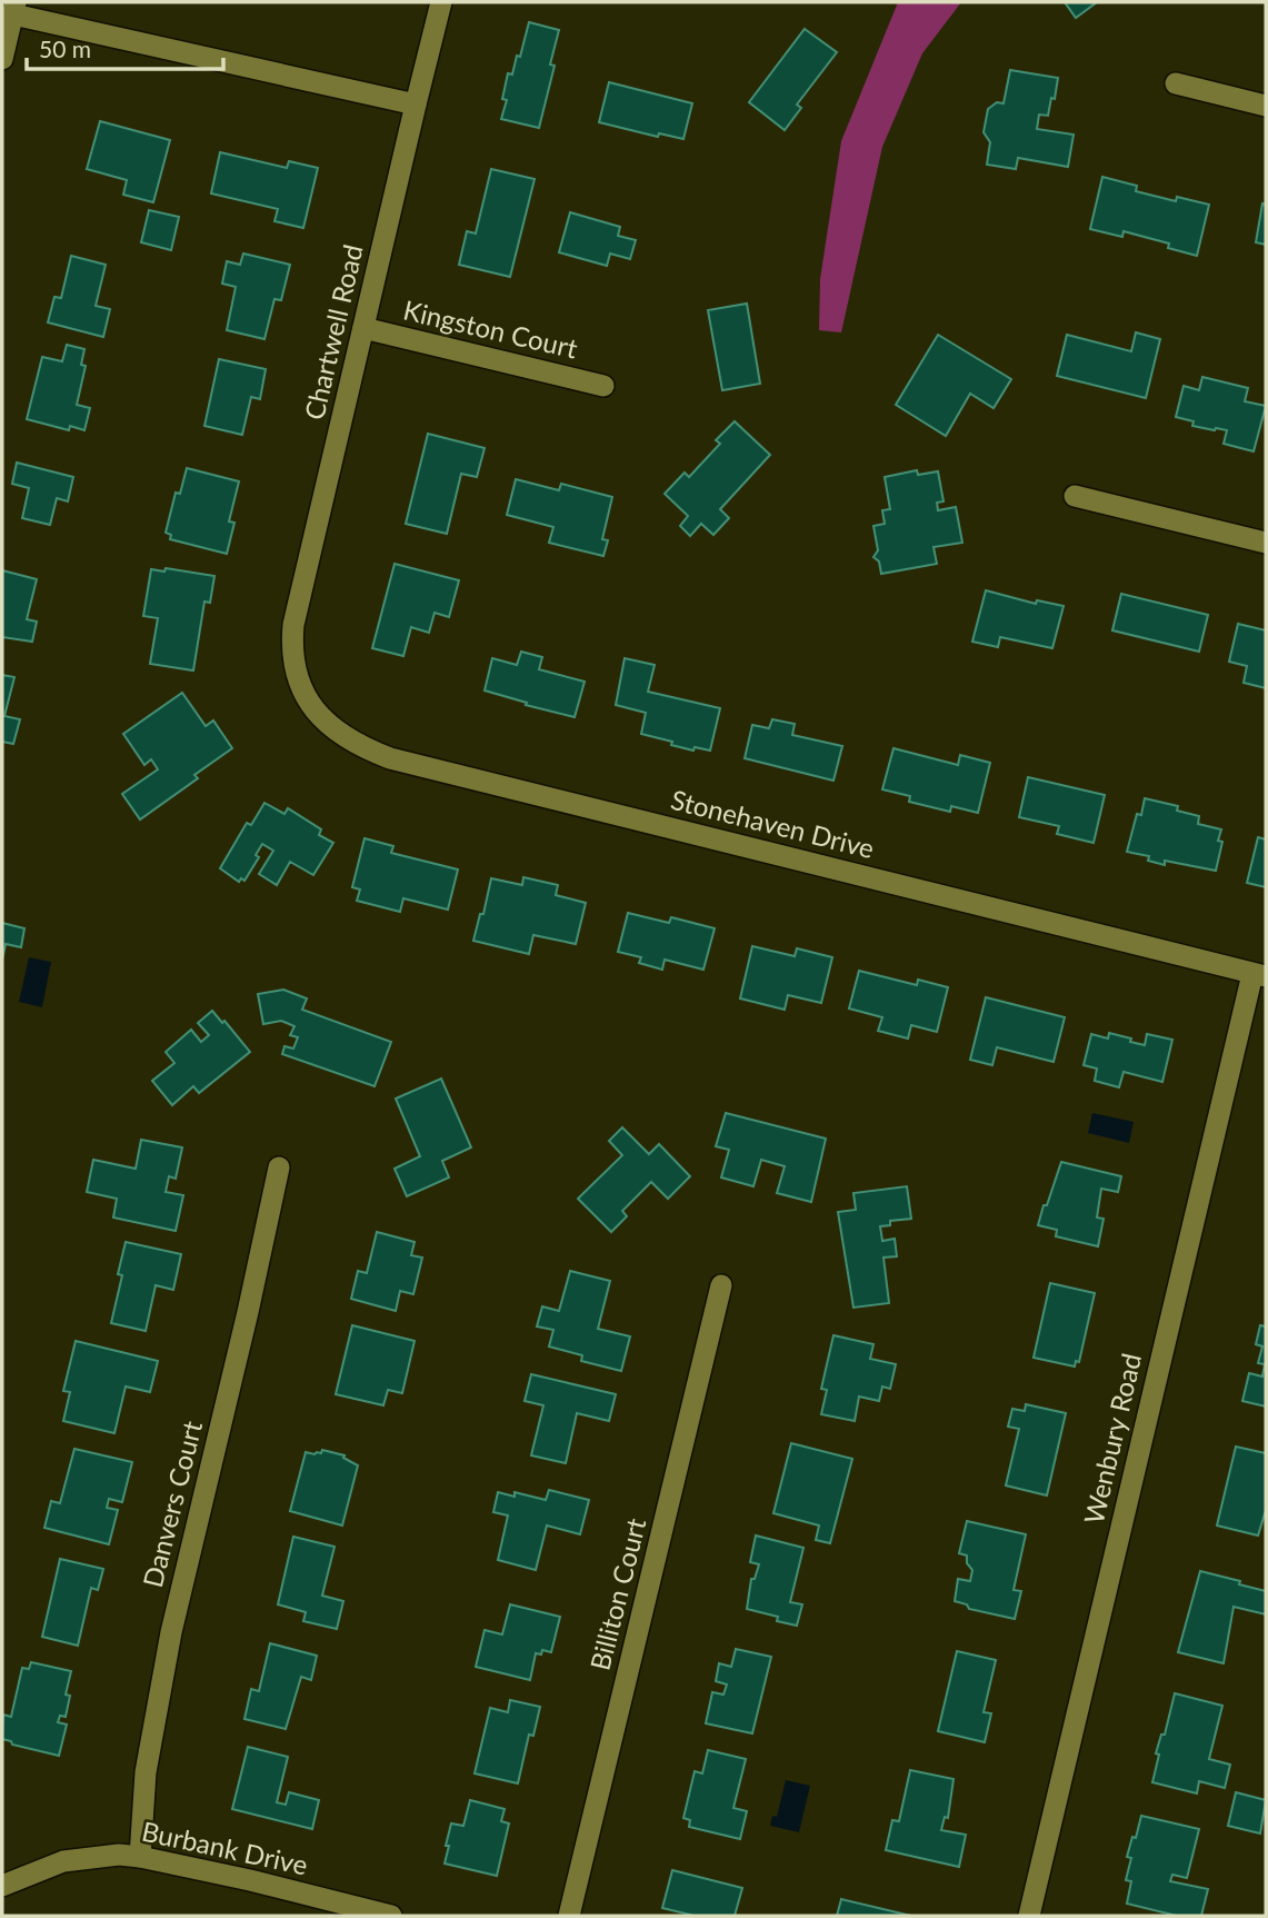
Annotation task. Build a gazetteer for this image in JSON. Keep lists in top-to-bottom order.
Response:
{
  "streets": {
    "street": [
      "Kingston Court",
      "Chartwell Road",
      "Stonehaven Drive",
      "Wenbury Road",
      "Danvers Court",
      "Billiton Court",
      "Burbank Drive"
    ]
  },
  "crossings": [
    ["Kingston Court", "Chartwell Road"],
    ["Chartwell Road", "Stonehaven Drive"],
    ["Stonehaven Drive", "Wenbury Road"],
    ["Danvers Court", "Burbank Drive"]
  ],
  "scale_bar": "50 m"
}
